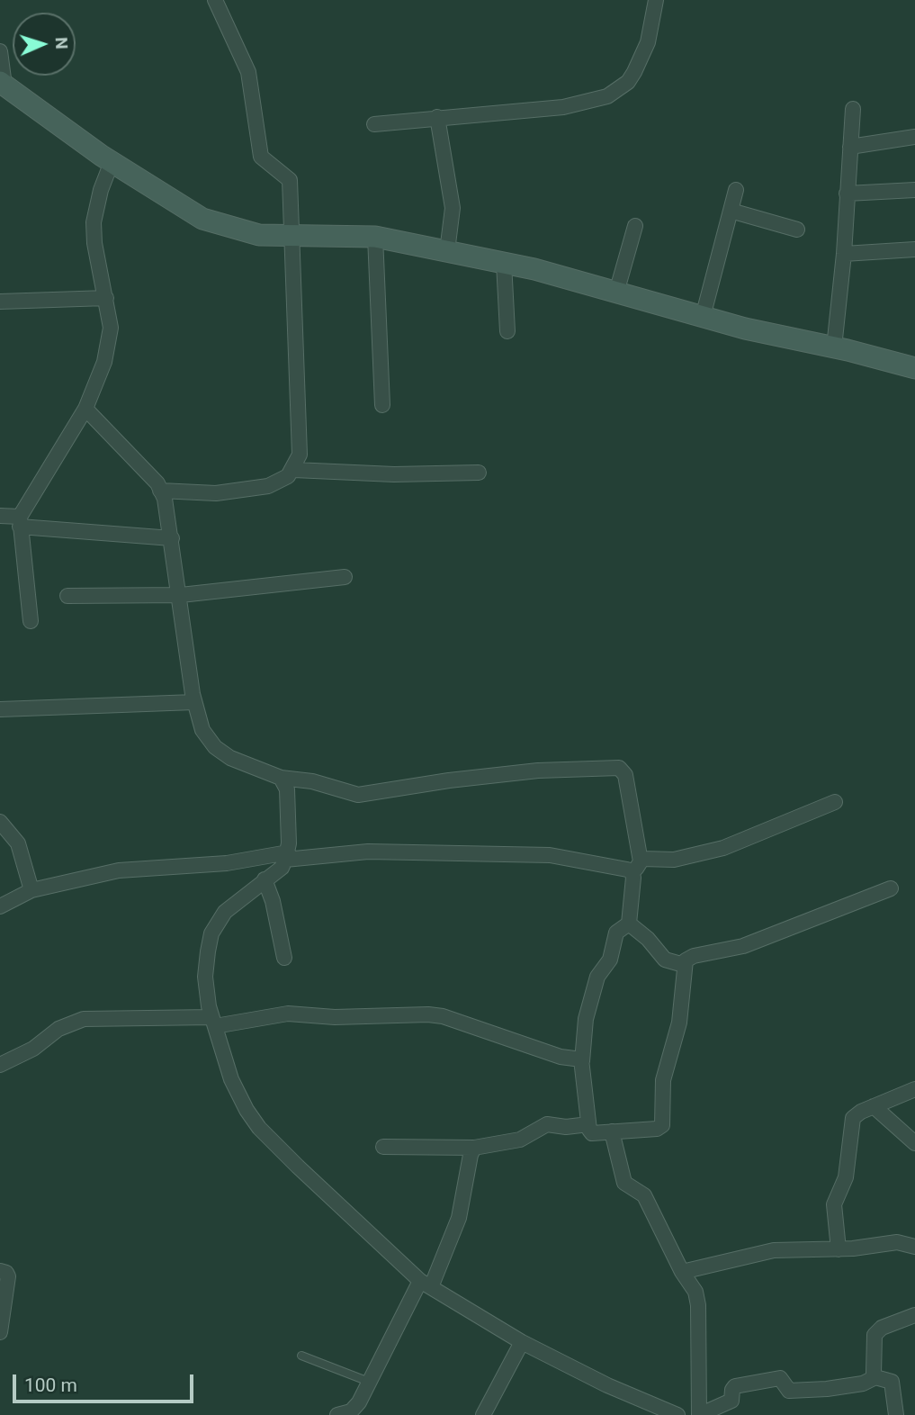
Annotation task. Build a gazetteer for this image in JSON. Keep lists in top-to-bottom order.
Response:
{
  "scale_bar": "100 m",
  "north": "right"
}
